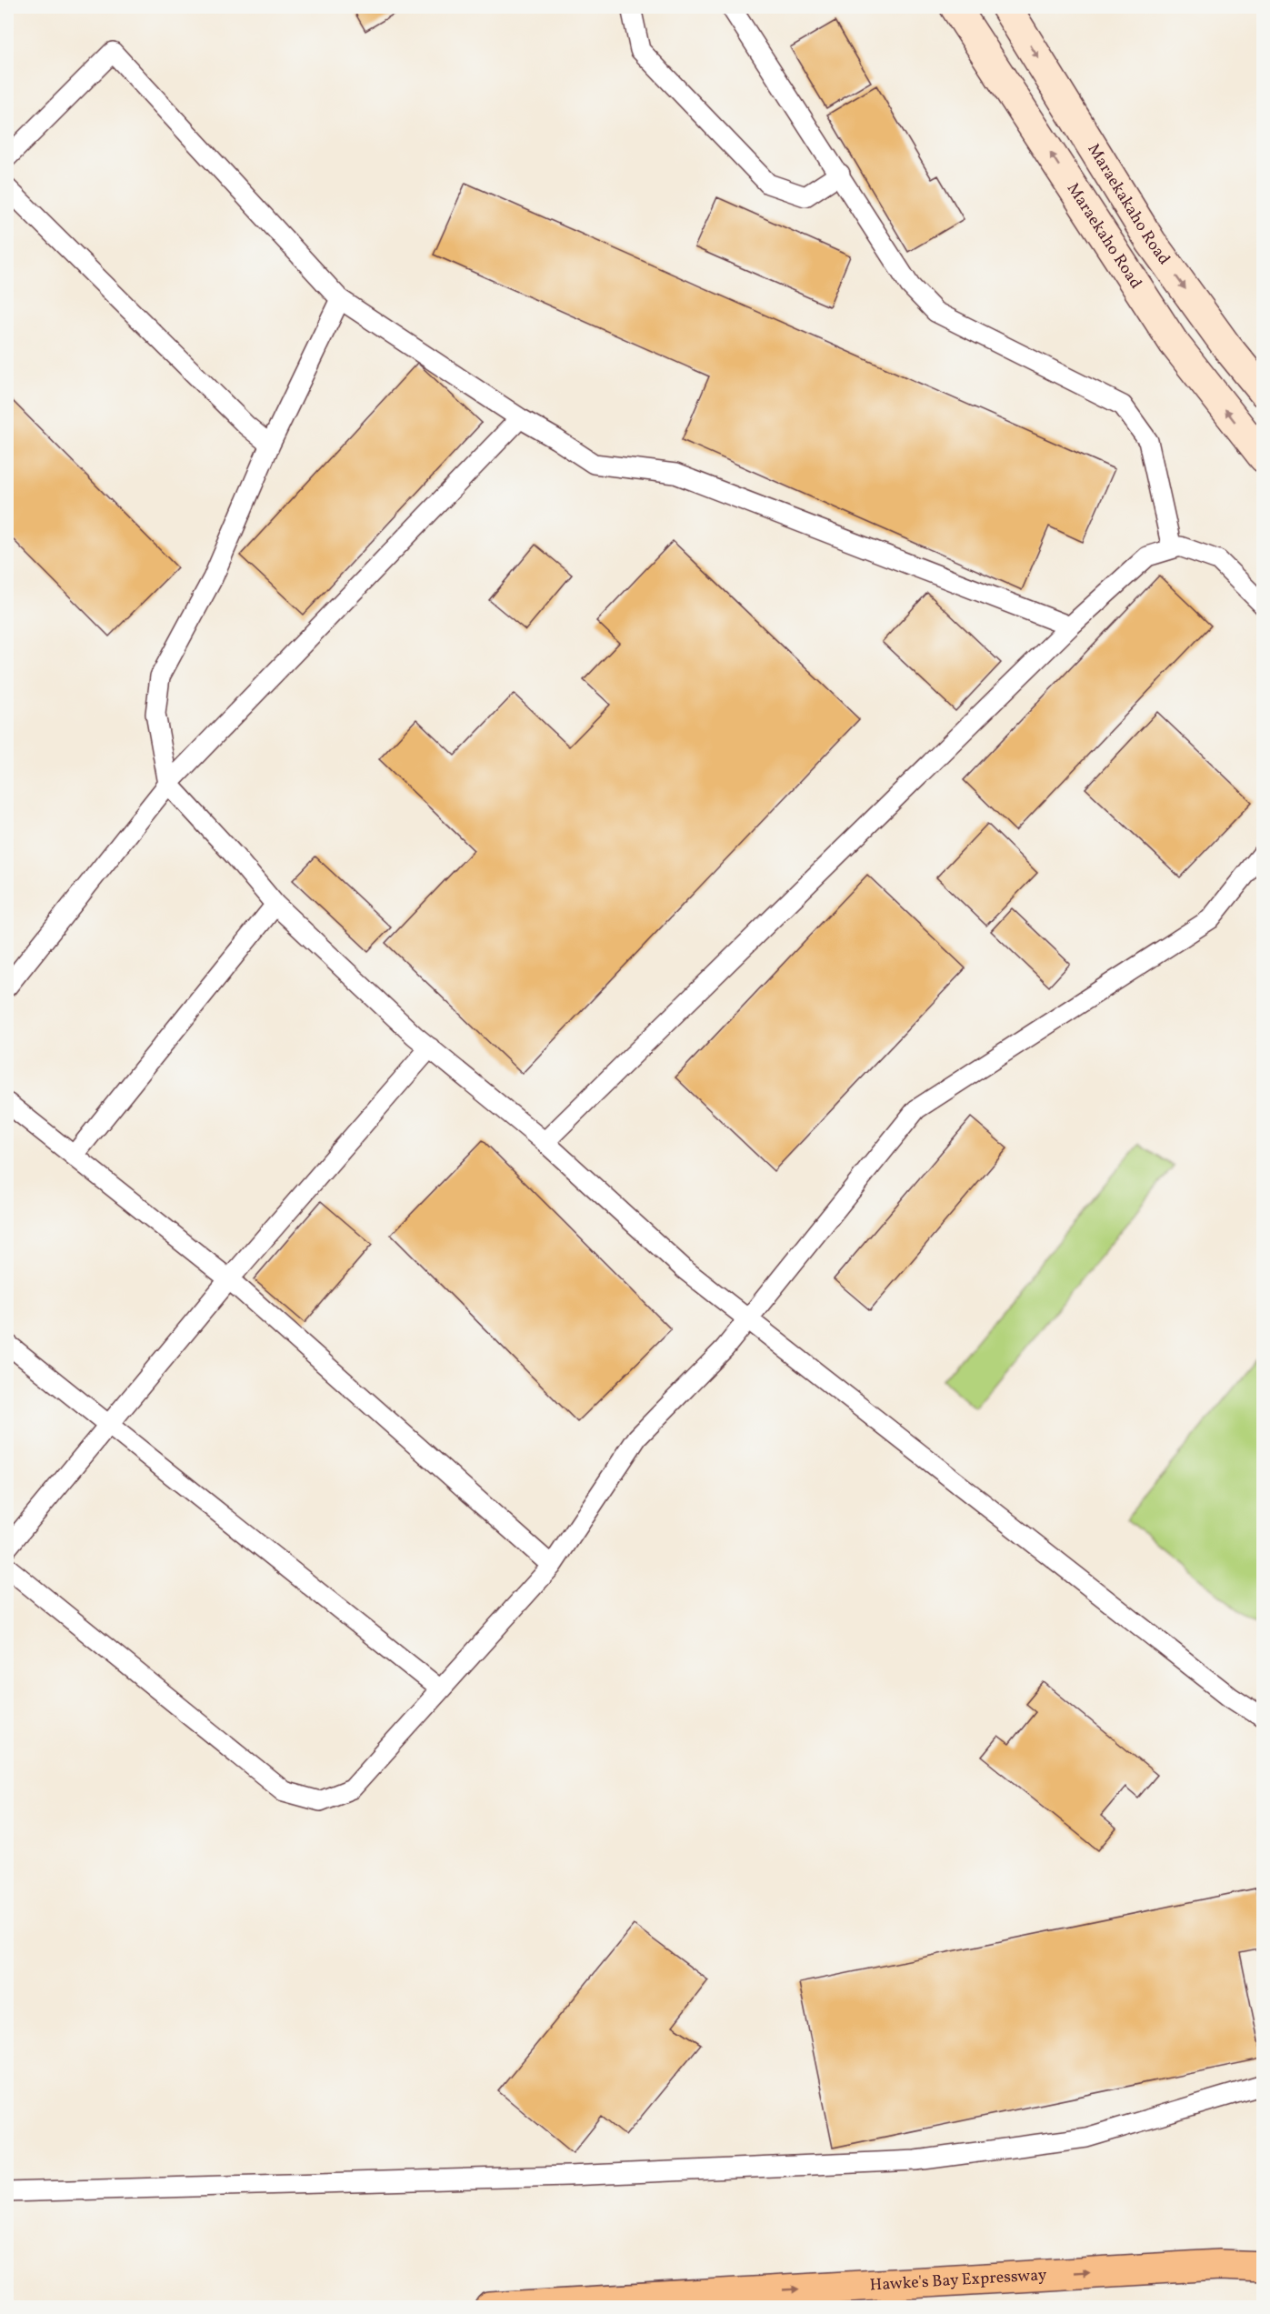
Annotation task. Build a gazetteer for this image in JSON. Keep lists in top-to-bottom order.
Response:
{
  "streets": {
    "highway": ["Hawke's Bay Expressway"],
    "main road": ["Maraekakaho Road", "Maraekaho Road"]
  },
  "one_way": ["Maraekakaho Road", "Maraekaho Road", "Hawke's Bay Expressway"]
}
